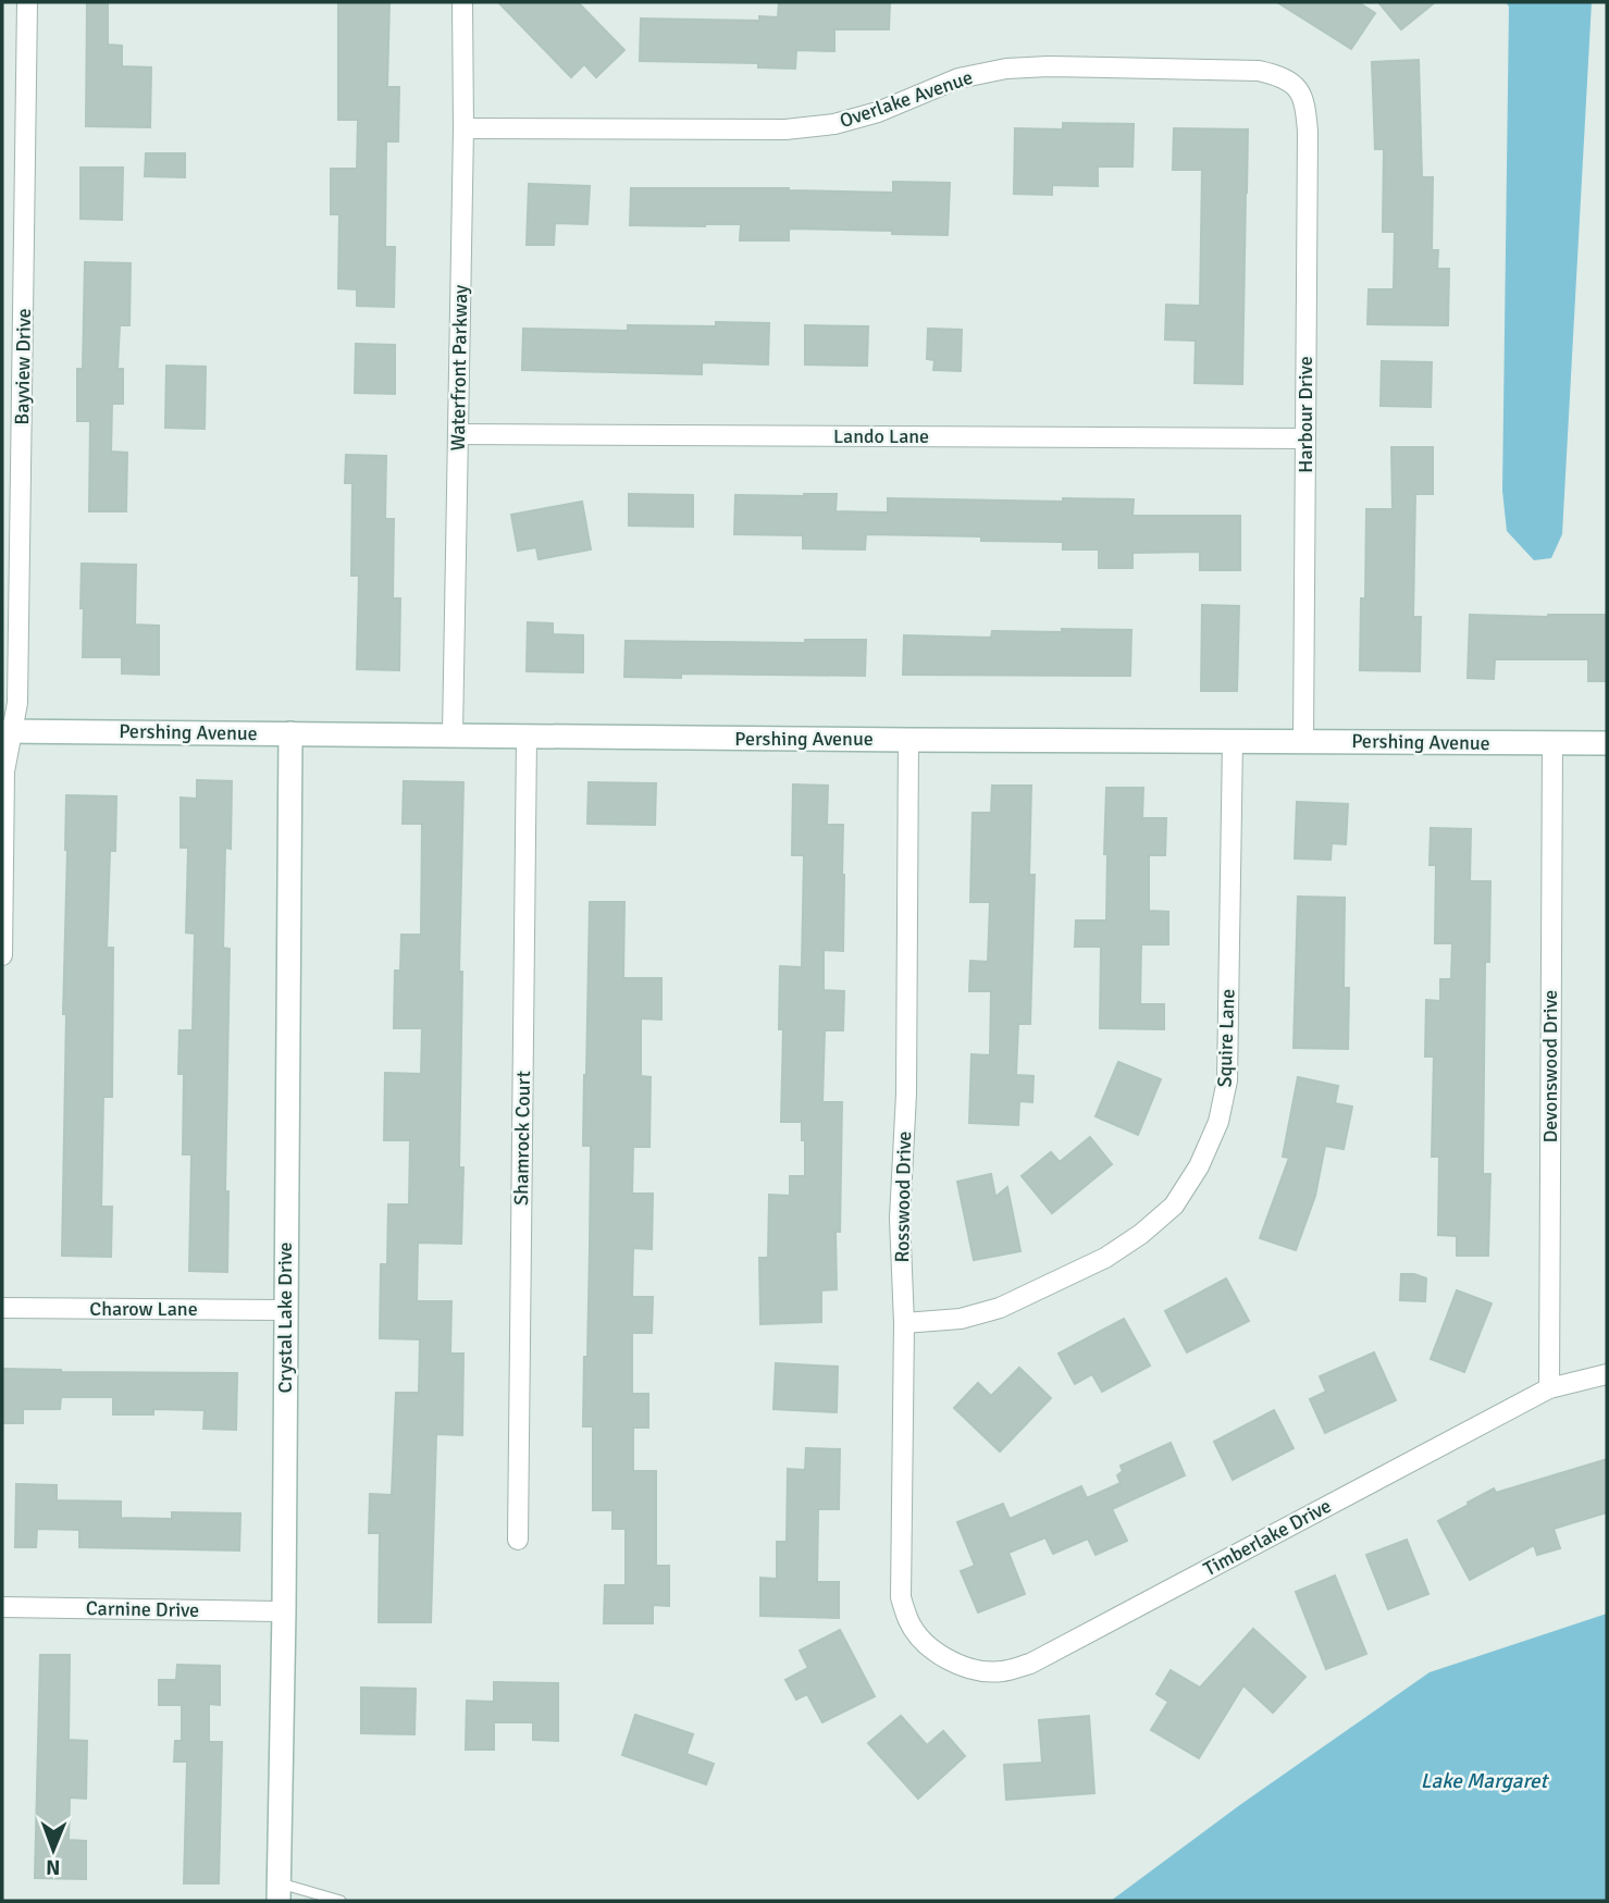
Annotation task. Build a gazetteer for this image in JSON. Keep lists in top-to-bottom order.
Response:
{
  "streets": {
    "street": [
      "Overlake Avenue",
      "Bayview Drive",
      "Waterfront Parkway",
      "Harbour Drive",
      "Lando Lane",
      "Pershing Avenue",
      "Squire Lane",
      "Devonswood Drive",
      "Shamrock Court",
      "Rosswood Drive",
      "Charow Lane",
      "Crystal Lake Drive",
      "Timberlake Drive",
      "Carnine Drive"
    ]
  },
  "crossings": [
    ["Overlake Avenue", "Waterfront Parkway"],
    ["Overlake Avenue", "Harbour Drive"],
    ["Bayview Drive", "Pershing Avenue"],
    ["Waterfront Parkway", "Lando Lane"],
    ["Waterfront Parkway", "Pershing Avenue"],
    ["Harbour Drive", "Lando Lane"],
    ["Harbour Drive", "Pershing Avenue"],
    ["Pershing Avenue", "Squire Lane"],
    ["Pershing Avenue", "Devonswood Drive"],
    ["Pershing Avenue", "Shamrock Court"],
    ["Pershing Avenue", "Rosswood Drive"],
    ["Pershing Avenue", "Crystal Lake Drive"],
    ["Squire Lane", "Rosswood Drive"],
    ["Devonswood Drive", "Timberlake Drive"],
    ["Rosswood Drive", "Timberlake Drive"],
    ["Charow Lane", "Crystal Lake Drive"],
    ["Crystal Lake Drive", "Carnine Drive"]
  ],
  "water": ["Lake Margaret"],
  "north": "bottom"
}
